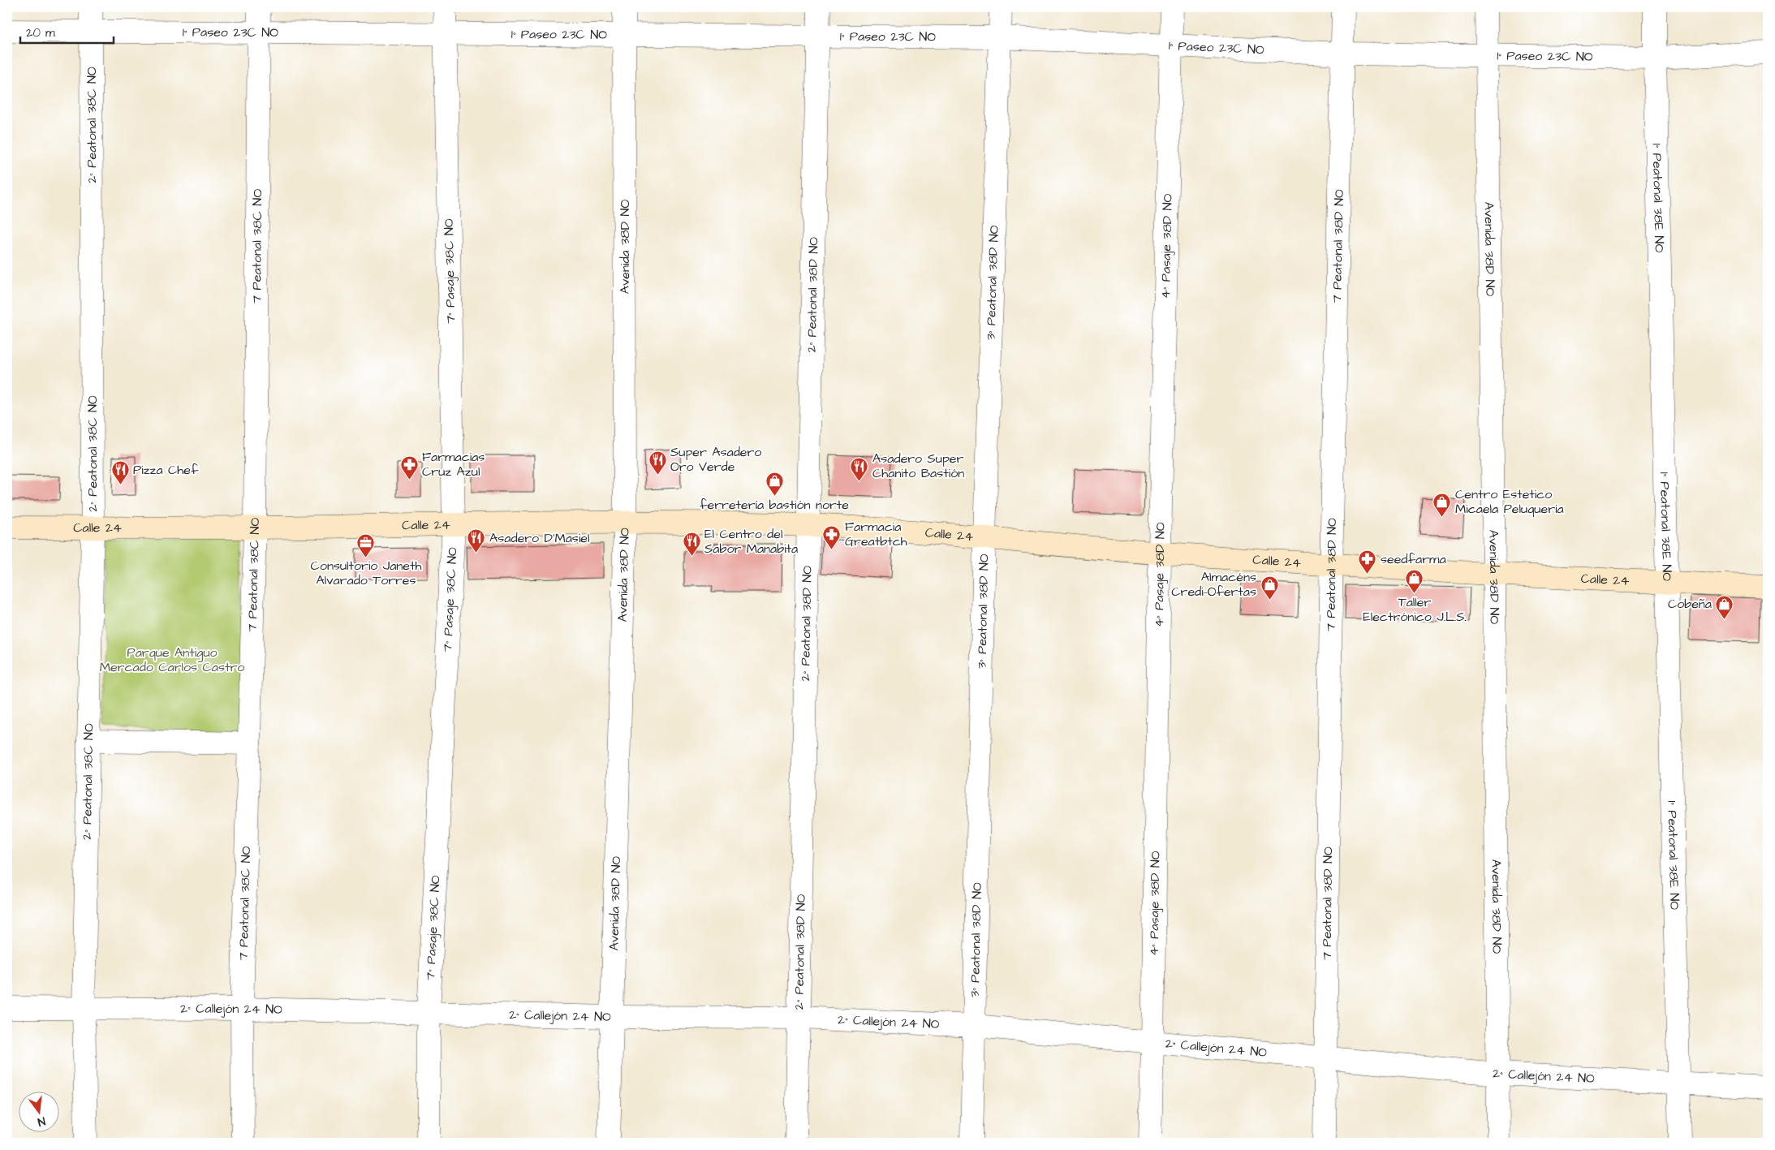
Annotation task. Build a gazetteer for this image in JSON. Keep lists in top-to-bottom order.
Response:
{
  "streets": {
    "street": [
      "1° Paseo 23C NO",
      "2° Peatonal 38C NO",
      "1° Peatonal 38E NO",
      "7 Peatonal 38C NO",
      "Avenida 38D NO",
      "4° Pasaje 38D NO",
      "7 Peatonal 38D NO",
      "7° Pasaje 38C NO",
      "3° Peatonal 38D NO",
      "2° Peatonal 38D NO",
      "Calle 24",
      "2° Callejón 24 NO"
    ]
  },
  "crossings": [
    ["1° Paseo 23C NO", "2° Peatonal 38C NO"],
    ["1° Paseo 23C NO", "1° Peatonal 38E NO"],
    ["1° Paseo 23C NO", "7 Peatonal 38C NO"],
    ["1° Paseo 23C NO", "Avenida 38D NO"],
    ["1° Paseo 23C NO", "4° Pasaje 38D NO"],
    ["1° Paseo 23C NO", "7 Peatonal 38D NO"],
    ["1° Paseo 23C NO", "7° Pasaje 38C NO"],
    ["1° Paseo 23C NO", "3° Peatonal 38D NO"],
    ["1° Paseo 23C NO", "2° Peatonal 38D NO"],
    ["2° Peatonal 38C NO", "Calle 24"],
    ["2° Peatonal 38C NO", "2° Callejón 24 NO"],
    ["1° Peatonal 38E NO", "Calle 24"],
    ["1° Peatonal 38E NO", "2° Callejón 24 NO"],
    ["7 Peatonal 38C NO", "Calle 24"],
    ["7 Peatonal 38C NO", "2° Callejón 24 NO"],
    ["Avenida 38D NO", "Calle 24"],
    ["Avenida 38D NO", "2° Callejón 24 NO"],
    ["4° Pasaje 38D NO", "Calle 24"],
    ["4° Pasaje 38D NO", "2° Callejón 24 NO"],
    ["7 Peatonal 38D NO", "Calle 24"],
    ["7 Peatonal 38D NO", "2° Callejón 24 NO"],
    ["7° Pasaje 38C NO", "Calle 24"],
    ["7° Pasaje 38C NO", "2° Callejón 24 NO"],
    ["3° Peatonal 38D NO", "Calle 24"],
    ["3° Peatonal 38D NO", "2° Callejón 24 NO"],
    ["2° Peatonal 38D NO", "Calle 24"],
    ["2° Peatonal 38D NO", "2° Callejón 24 NO"]
  ],
  "parks": ["Parque Antiguo Mercado Carlos Castro"],
  "places": {
    "restaurant": [
      "Super Asadero Oro Verde",
      "Asadero Super Chanito Bastión",
      "Pizza Chef",
      "Asadero D'Masiel",
      "El Centro del Sabor Manabita"
    ],
    "pharmacy": ["Farmacias Cruz Azul", "Farmacia Greatbtch", "seedfarma"],
    "shop": [
      "ferretería bastión norte",
      "Centro Estetico Micaela Peluquería",
      "Taller Electrónico J.L.S.",
      "Almacéns Credi-Ofertas",
      "Cobeña"
    ],
    "office": ["Consultorio Janeth Alvarado Torres"]
  },
  "scale_bar": "20 m",
  "north": "bottom"
}
